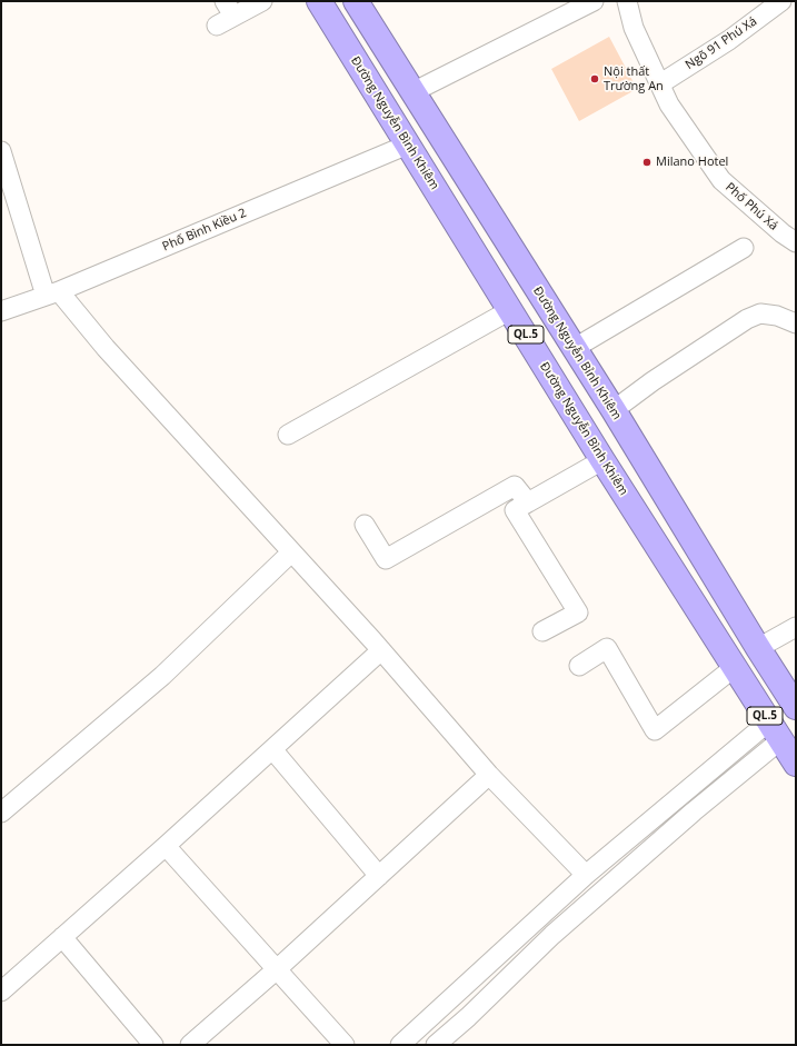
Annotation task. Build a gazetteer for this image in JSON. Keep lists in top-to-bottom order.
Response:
{
  "streets": {
    "highway": ["Đường Nguyễn Bình Khiêm", "QL.5", "Đường Nguyễn Bỉnh Khiêm"],
    "street": ["Ngõ 91 Phú Xá", "Phố Phú Xá", "Phố Bình Kiều 2"]
  },
  "crossings": [
    ["Ngõ 91 Phú Xá", "Phố Phú Xá"],
    ["Đường Nguyễn Bình Khiêm", "Phố Bình Kiều 2"]
  ],
  "places": ["Nội thất Trường An", "Milano Hotel"]
}
